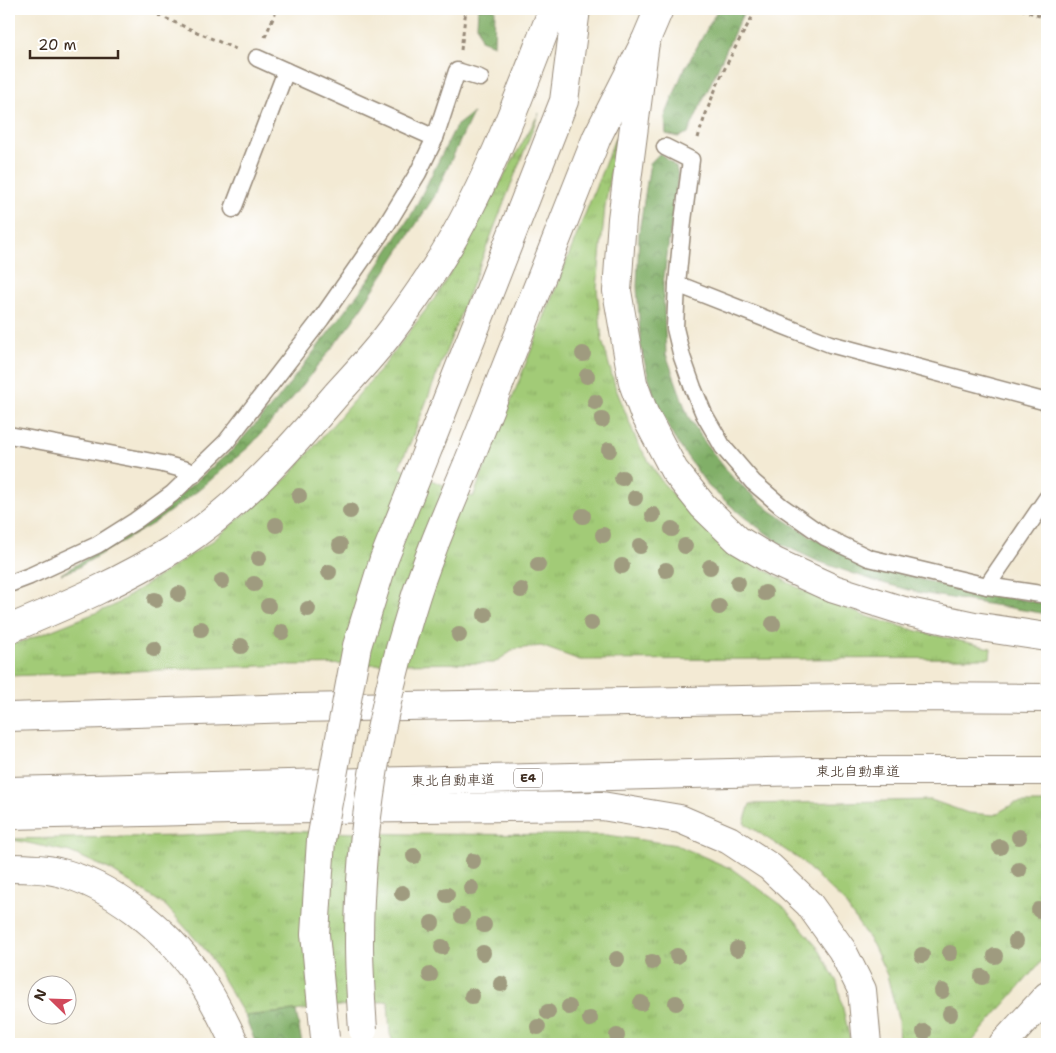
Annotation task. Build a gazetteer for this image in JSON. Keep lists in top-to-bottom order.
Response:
{
  "streets": {
    "main road": ["東北自動車道", "E4"]
  },
  "scale_bar": "20 m",
  "north": "top left"
}
